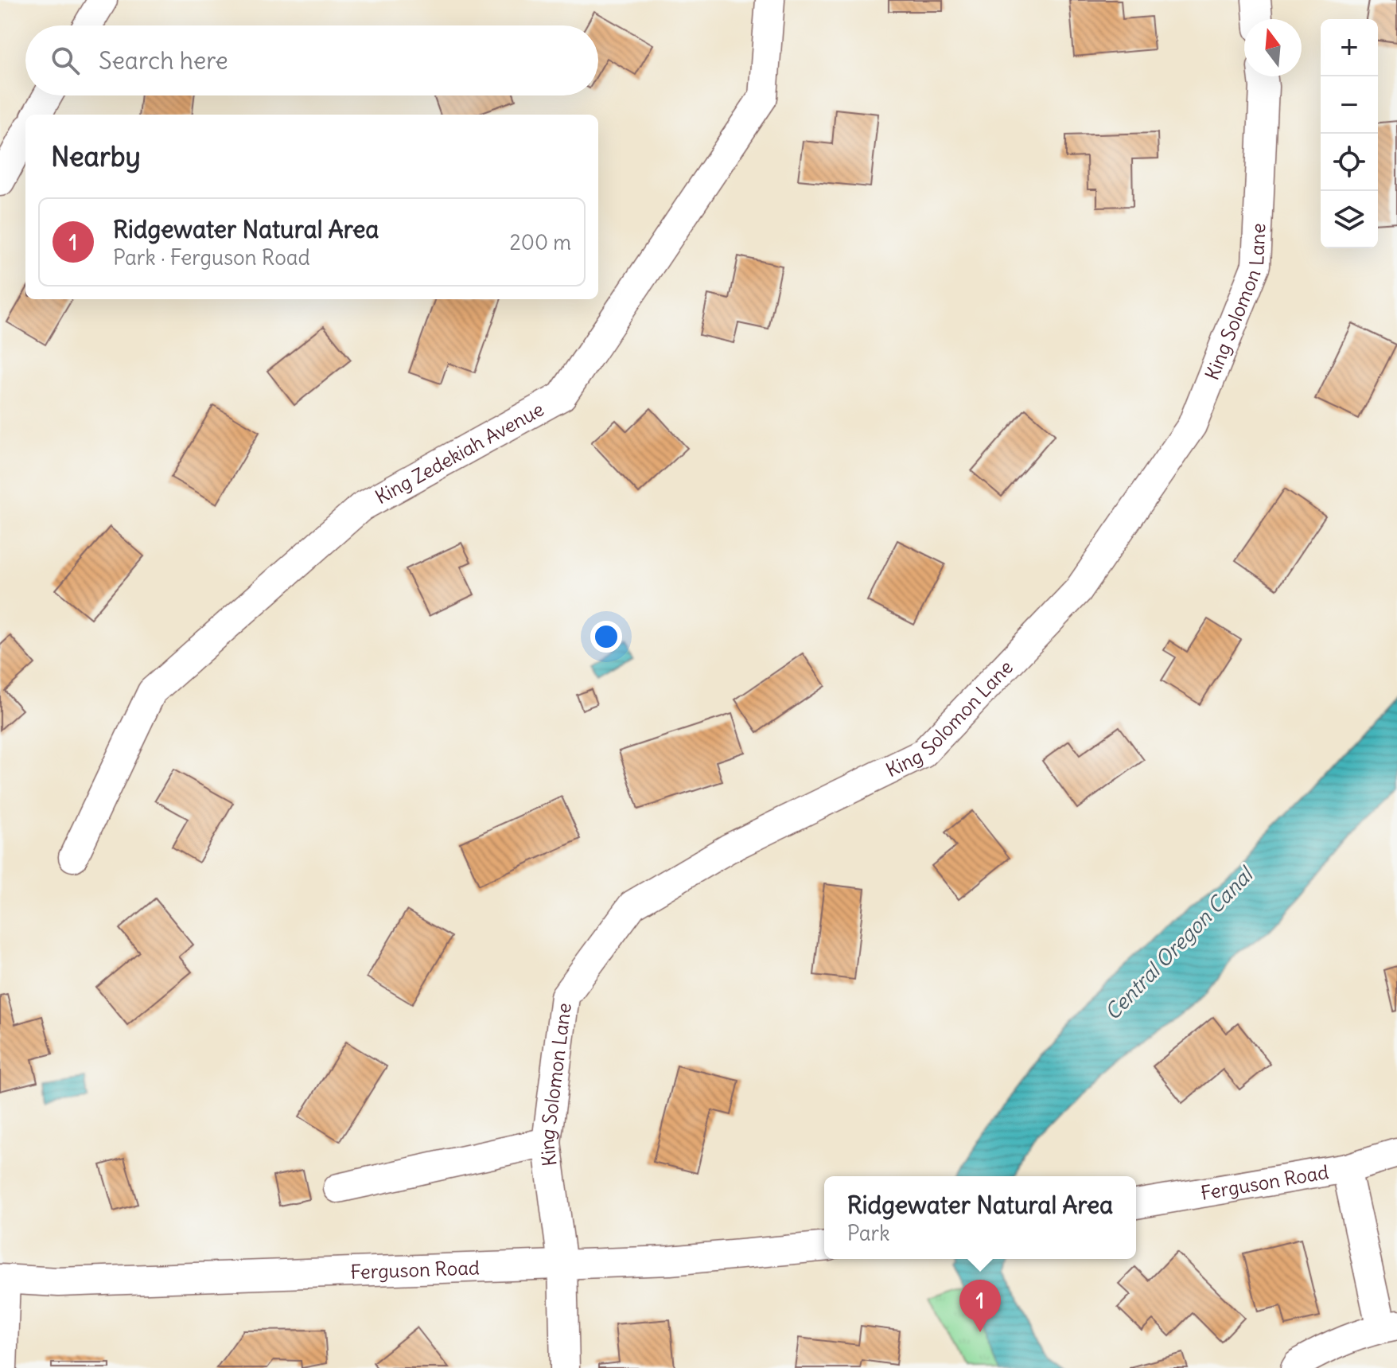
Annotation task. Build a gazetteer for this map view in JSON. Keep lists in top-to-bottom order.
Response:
{
  "streets": {
    "street": ["King Solomon Lane", "King Zedekiah Avenue", "Ferguson Road"]
  },
  "crossings": [
    ["King Solomon Lane", "Ferguson Road"]
  ],
  "water": ["Central Oregon Canal"],
  "north": "top",
  "page": {
    "map_buttons": ["+", "−"],
    "search": "Search here",
    "heading": "Nearby",
    "list": [
      {
        "mark": "1",
        "name": "Ridgewater Natural Area",
        "note": "Park · Ferguson Road",
        "value": "200 m"
      }
    ],
    "popup": ["Ridgewater Natural Area", "Park"],
    "pins": "1"
  }
}
